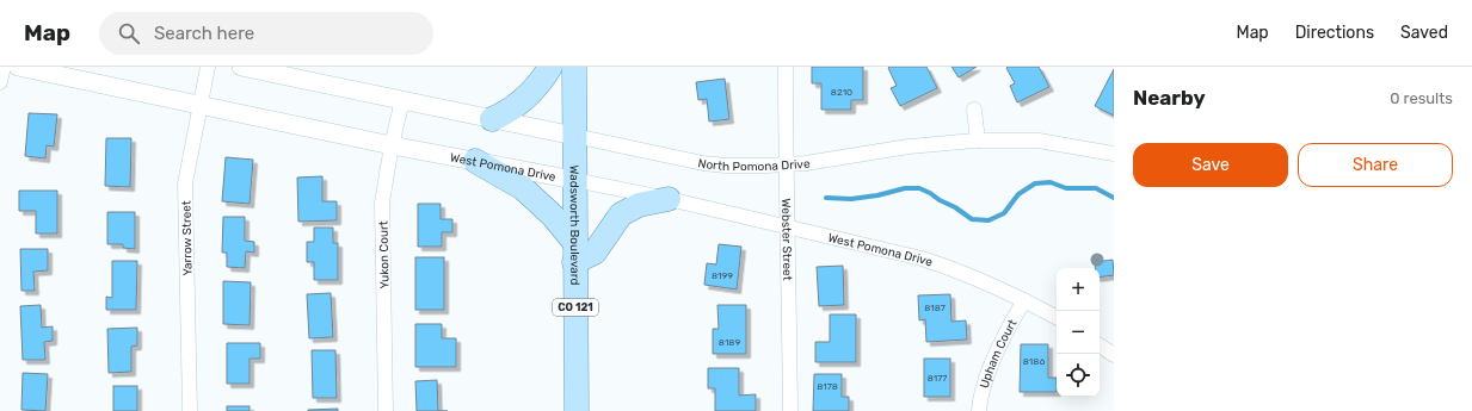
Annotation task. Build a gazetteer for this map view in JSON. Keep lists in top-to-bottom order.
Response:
{
  "streets": {
    "main road": ["Wadsworth Boulevard", "CO 121"],
    "street": [
      "North Pomona Drive",
      "West Pomona Drive",
      "Yarrow Street",
      "Webster Street",
      "Yukon Court",
      "Upham Court"
    ]
  },
  "crossings": [
    ["North Pomona Drive", "Wadsworth Boulevard"],
    ["North Pomona Drive", "Webster Street"],
    ["West Pomona Drive", "Wadsworth Boulevard"],
    ["West Pomona Drive", "Yarrow Street"],
    ["West Pomona Drive", "Webster Street"],
    ["West Pomona Drive", "Yukon Court"],
    ["West Pomona Drive", "Upham Court"]
  ],
  "house_numbers": [
    "8210",
    "8199",
    "8187",
    "8189",
    "8186",
    "8177",
    "8178"
  ],
  "page": {
    "header": "Map",
    "search": "Search here",
    "nav": ["Map", "Directions", "Saved"],
    "heading": ["Nearby", "0 results"],
    "buttons": ["Save", "Share"],
    "map_buttons": ["+", "−"]
  }
}
